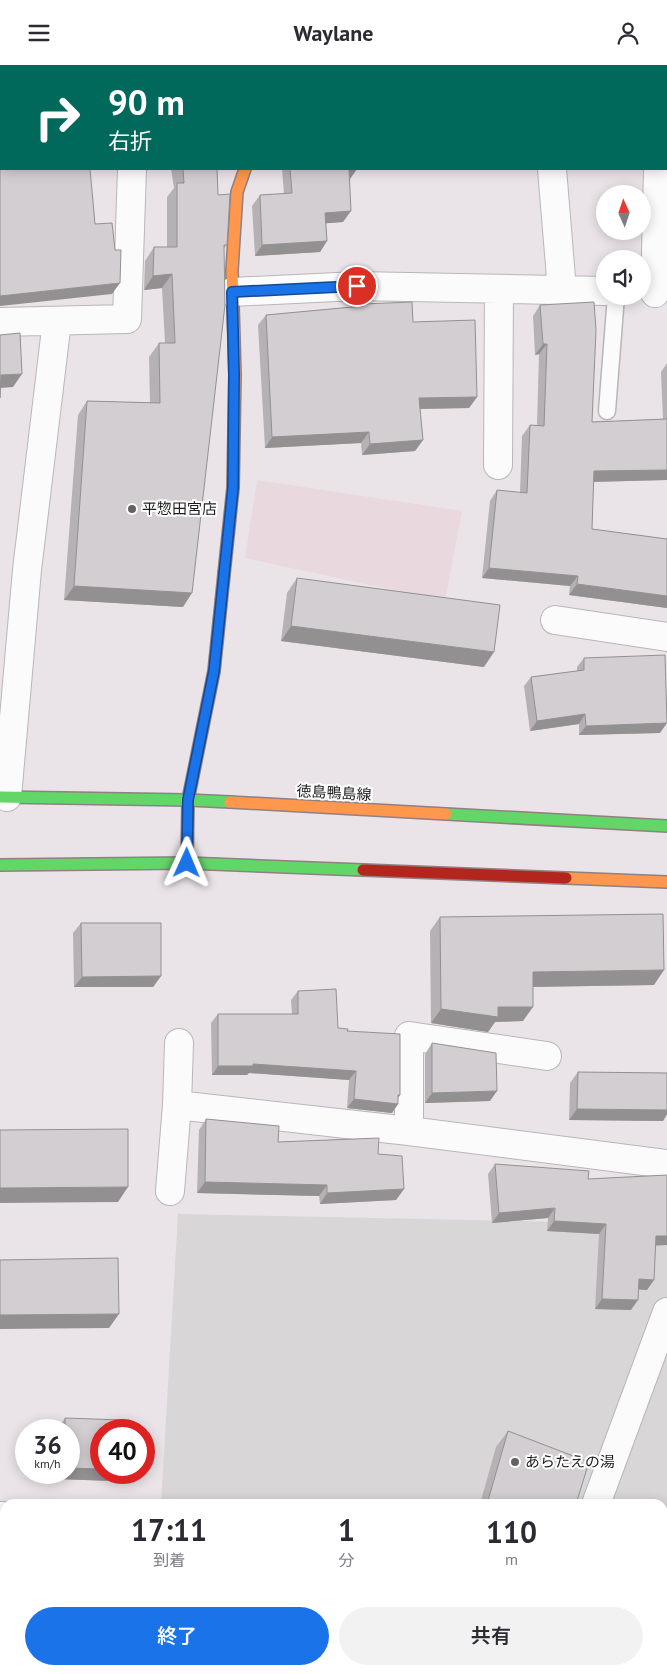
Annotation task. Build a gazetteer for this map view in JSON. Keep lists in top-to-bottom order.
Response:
{
  "streets": {
    "main road": ["徳島鴨島線"]
  },
  "places": ["平惣田宮店", "あらたえの湯"],
  "north": "top",
  "page": {
    "header": "Waylane",
    "turn": ["90 m", "右折"],
    "speed": "36 km/h",
    "limit": "40",
    "eta": [
      "17:11",
      "到着",
      "1",
      "分",
      "110",
      "m"
    ],
    "buttons": ["終了", "共有"]
  }
}
